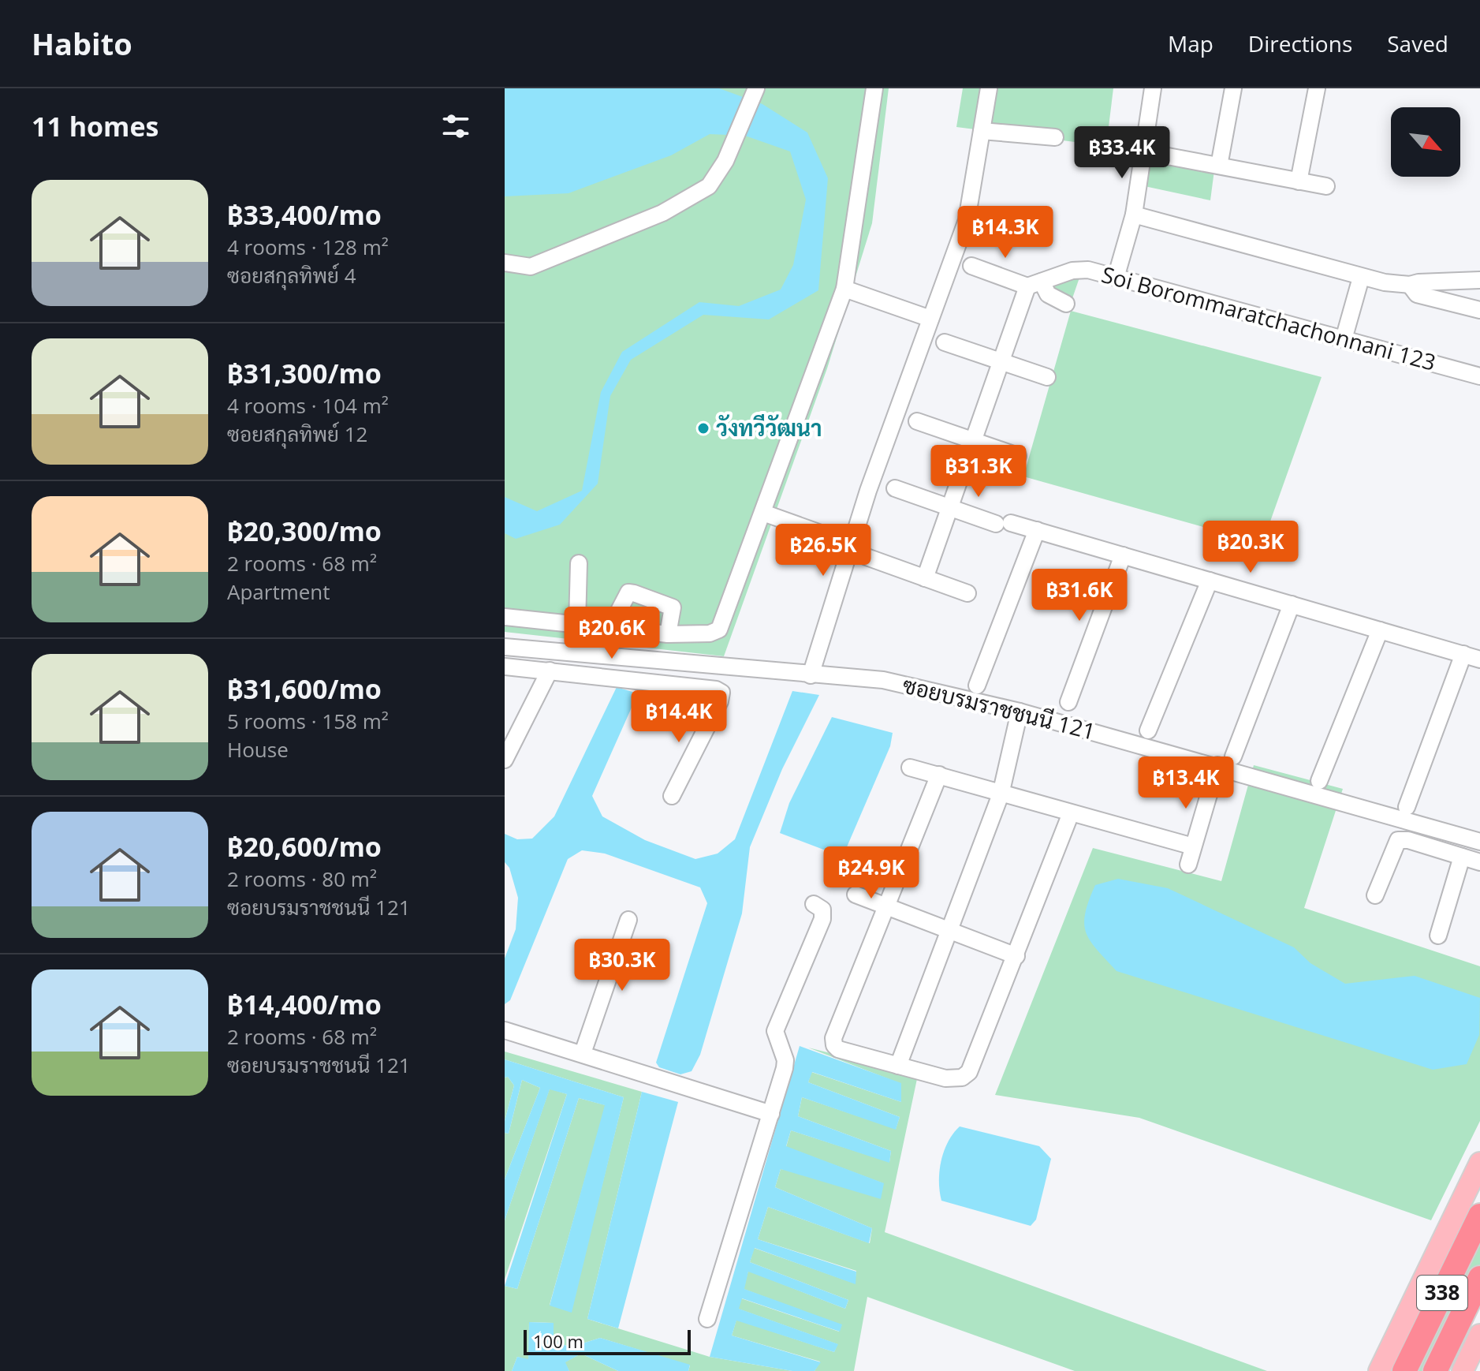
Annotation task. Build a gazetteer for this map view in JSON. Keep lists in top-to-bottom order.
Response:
{
  "streets": {
    "highway": ["338"],
    "street": ["Soi Borommaratchachonnani 123", "ซอยบรมราชชนนี 121"]
  },
  "places": ["วังทวีวัฒนา"],
  "scale_bar": "100 m",
  "north": "bottom right",
  "page": {
    "header": "Habito",
    "nav": ["Map", "Directions", "Saved"],
    "heading": "11 homes",
    "price": [
      "฿33.4K",
      "฿14.3K",
      "฿31.3K",
      "฿20.3K",
      "฿26.5K",
      "฿31.6K",
      "฿20.6K",
      "฿14.4K",
      "฿13.4K",
      "฿24.9K",
      "฿30.3K"
    ],
    "list": [
      {
        "name": "฿33,400/mo",
        "note": "4 rooms · 128 m² · ซอยสกุลทิพย์ 4"
      },
      {
        "name": "฿31,300/mo",
        "note": "4 rooms · 104 m² · ซอยสกุลทิพย์ 12"
      },
      {
        "name": "฿20,300/mo",
        "note": "2 rooms · 68 m² · Apartment"
      },
      {
        "name": "฿31,600/mo",
        "note": "5 rooms · 158 m² · House"
      },
      {
        "name": "฿20,600/mo",
        "note": "2 rooms · 80 m² · ซอยบรมราชชนนี 121"
      },
      {
        "name": "฿14,400/mo",
        "note": "2 rooms · 68 m² · ซอยบรมราชชนนี 121"
      }
    ],
    "scale": "100 m"
  }
}
